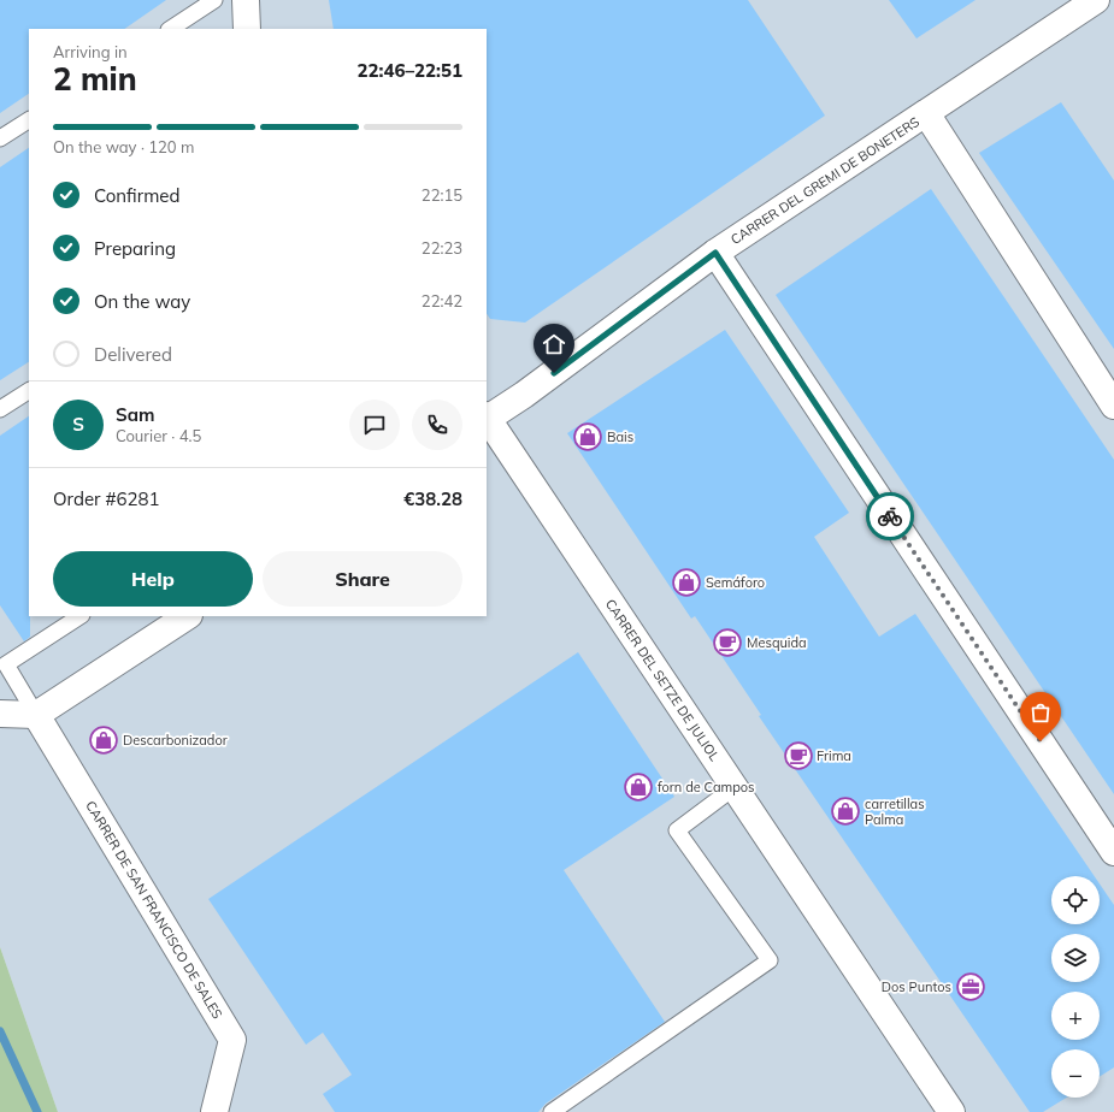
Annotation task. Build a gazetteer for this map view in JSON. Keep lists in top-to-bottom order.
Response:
{
  "streets": {
    "street": ["CARRER DEL GREMI DE BONETERS", "CARRER DEL SETZE DE JULIOL", "CARRER DE SAN FRANCISCO DE SALES"]
  },
  "crossings": [
    ["CARRER DEL GREMI DE BONETERS", "CARRER DEL SETZE DE JULIOL"]
  ],
  "places": {
    "shop": [
      "Bais",
      "Semáforo",
      "Descarbonizador",
      "forn de Campos",
      "carretillas Palma"
    ],
    "cafe": ["Mesquida", "Frima"],
    "office": ["Dos Puntos"]
  },
  "page": {
    "heading": ["2 min", "Arriving in", "22:46–22:51"],
    "panel": [
      "Sam",
      "Courier · 4.5",
      "Order #6281",
      "€38.28"
    ],
    "bar": "On the way · 120 m",
    "list": [
      ["Confirmed", "22:15"],
      ["Preparing", "22:23"],
      ["On the way", "22:42"],
      "Delivered"
    ],
    "round": "S",
    "buttons": ["Help", "Share"],
    "map_buttons": ["+", "−"]
  }
}
